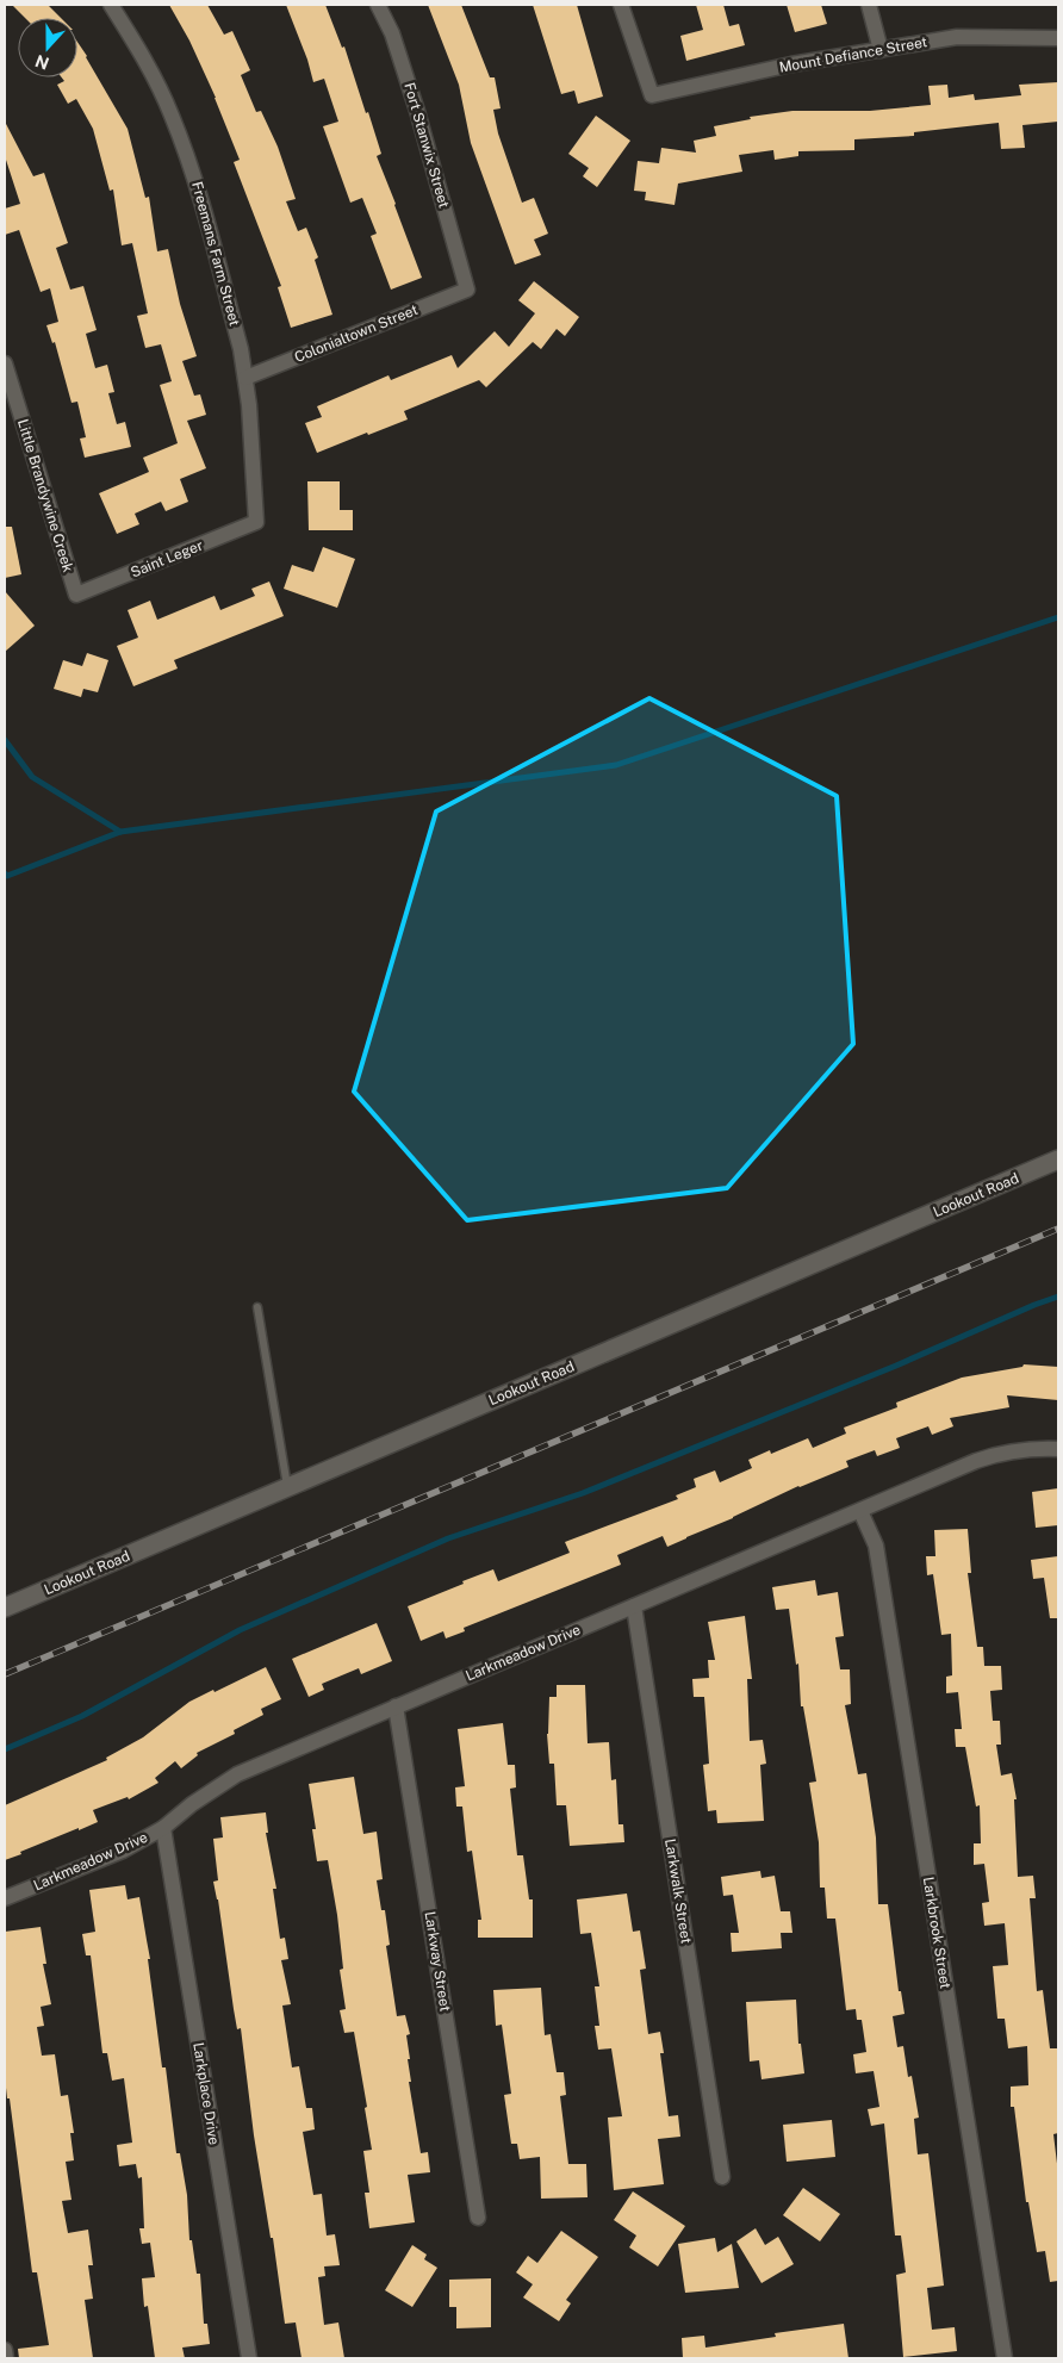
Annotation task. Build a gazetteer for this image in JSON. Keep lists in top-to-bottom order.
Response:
{
  "streets": {
    "street": [
      "Mount Defiance Street",
      "Fort Stanwix Street",
      "Freemans Farm Street",
      "Colonialtown Street",
      "Little Brandywine Creek",
      "Saint Leger",
      "Lookout Road",
      "Larkmeadow Drive",
      "Larkwalk Street",
      "Larkbrook Street",
      "Larkway Street",
      "Larkplace Drive"
    ]
  },
  "crossings": [
    ["Fort Stanwix Street", "Colonialtown Street"],
    ["Freemans Farm Street", "Colonialtown Street"],
    ["Freemans Farm Street", "Saint Leger"],
    ["Little Brandywine Creek", "Saint Leger"],
    ["Larkmeadow Drive", "Larkwalk Street"],
    ["Larkmeadow Drive", "Larkbrook Street"],
    ["Larkmeadow Drive", "Larkway Street"],
    ["Larkmeadow Drive", "Larkplace Drive"]
  ],
  "north": "bottom"
}
